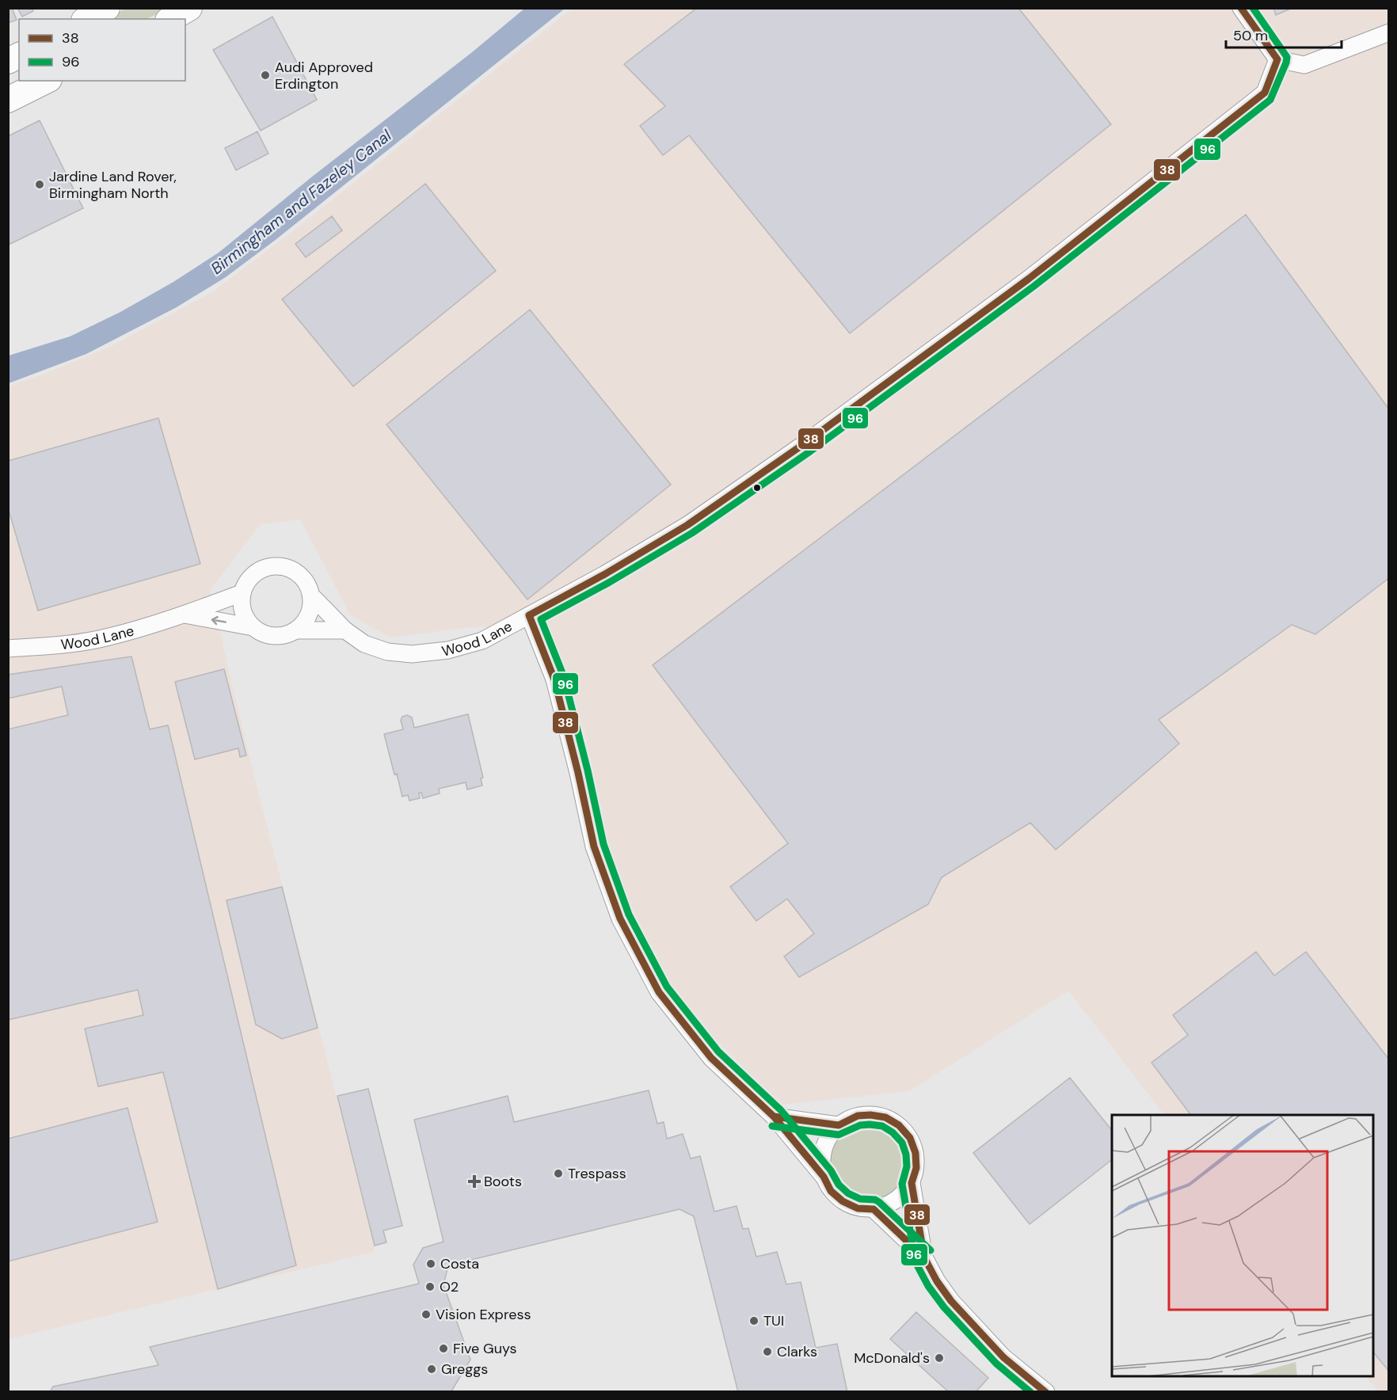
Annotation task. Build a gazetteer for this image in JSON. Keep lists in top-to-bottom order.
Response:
{
  "streets": {
    "street": ["Wood Lane"]
  },
  "water": ["Birmingham and Fazeley Canal"],
  "places": {
    "other": [
      "Audi Approved Erdington",
      "Jardine Land Rover, Birmingham North",
      "Trespass",
      "Costa",
      "O2",
      "Vision Express",
      "TUI",
      "Five Guys",
      "Clarks",
      "McDonald's",
      "Greggs"
    ],
    "health": ["Boots"]
  },
  "lines": ["transit line 38", "transit line 96"],
  "legend": ["38", "96"],
  "scale_bar": "50 m"
}
